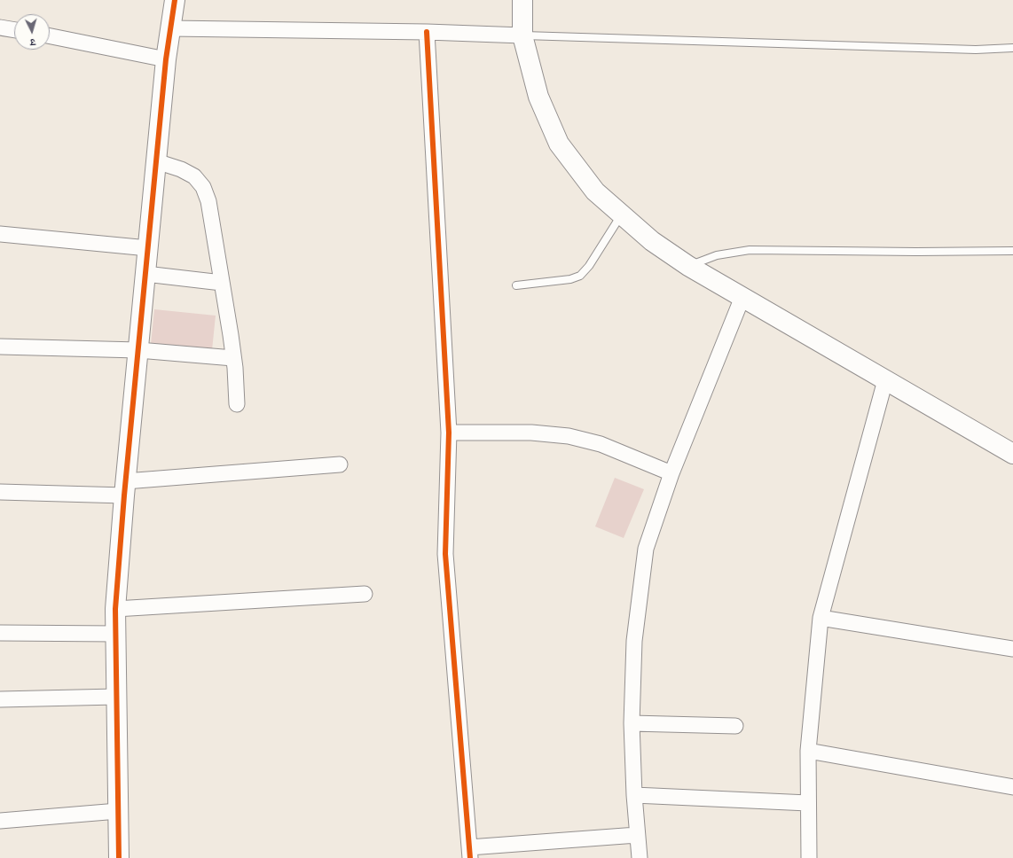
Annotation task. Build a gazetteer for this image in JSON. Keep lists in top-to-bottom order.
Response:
{
  "north": "bottom"
}
